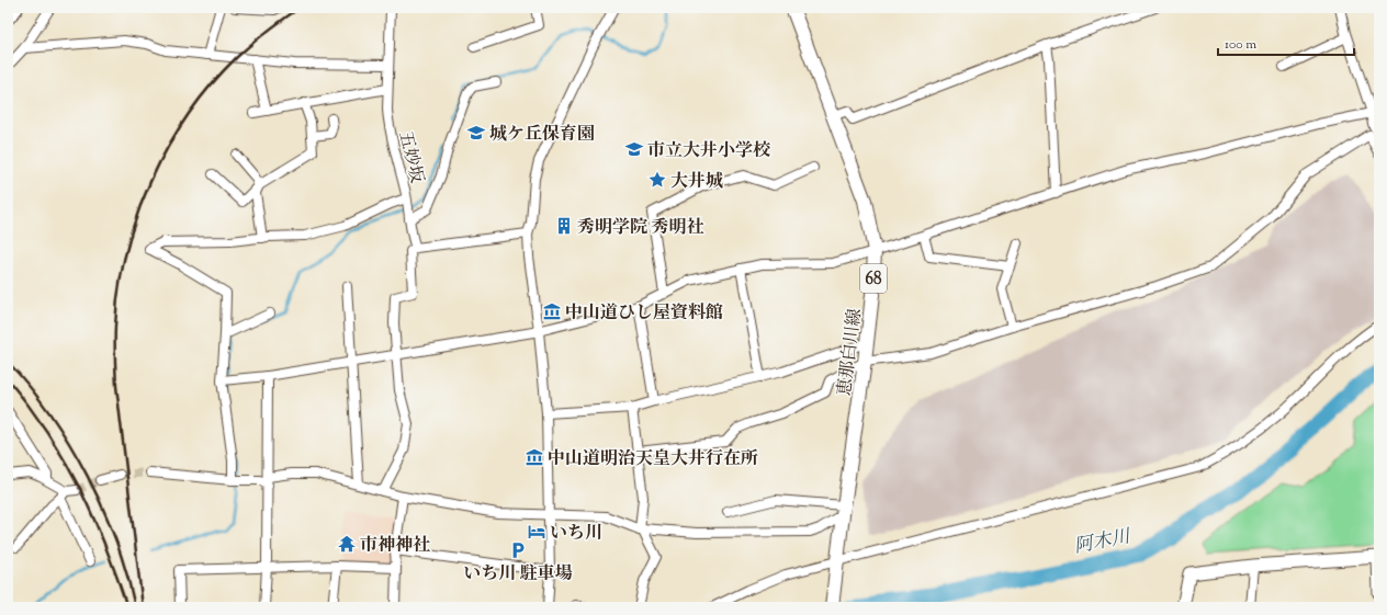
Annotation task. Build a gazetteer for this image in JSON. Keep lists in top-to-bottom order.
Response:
{
  "streets": {
    "main road": ["68", "恵那白川線"],
    "street": ["五妙坂"]
  },
  "water": ["阿木川"],
  "places": {
    "school or university": ["城ケ丘保育園", "市立大井小学校"],
    "place": ["大井城"],
    "building": ["秀明学院 秀明社"],
    "museum": ["中山道ひし屋資料館", "中山道明治天皇大井行在所"],
    "hotel": ["いち川"],
    "temple": ["市神神社"],
    "parking": ["いち川 駐車場"]
  },
  "scale_bar": "100 m"
}
